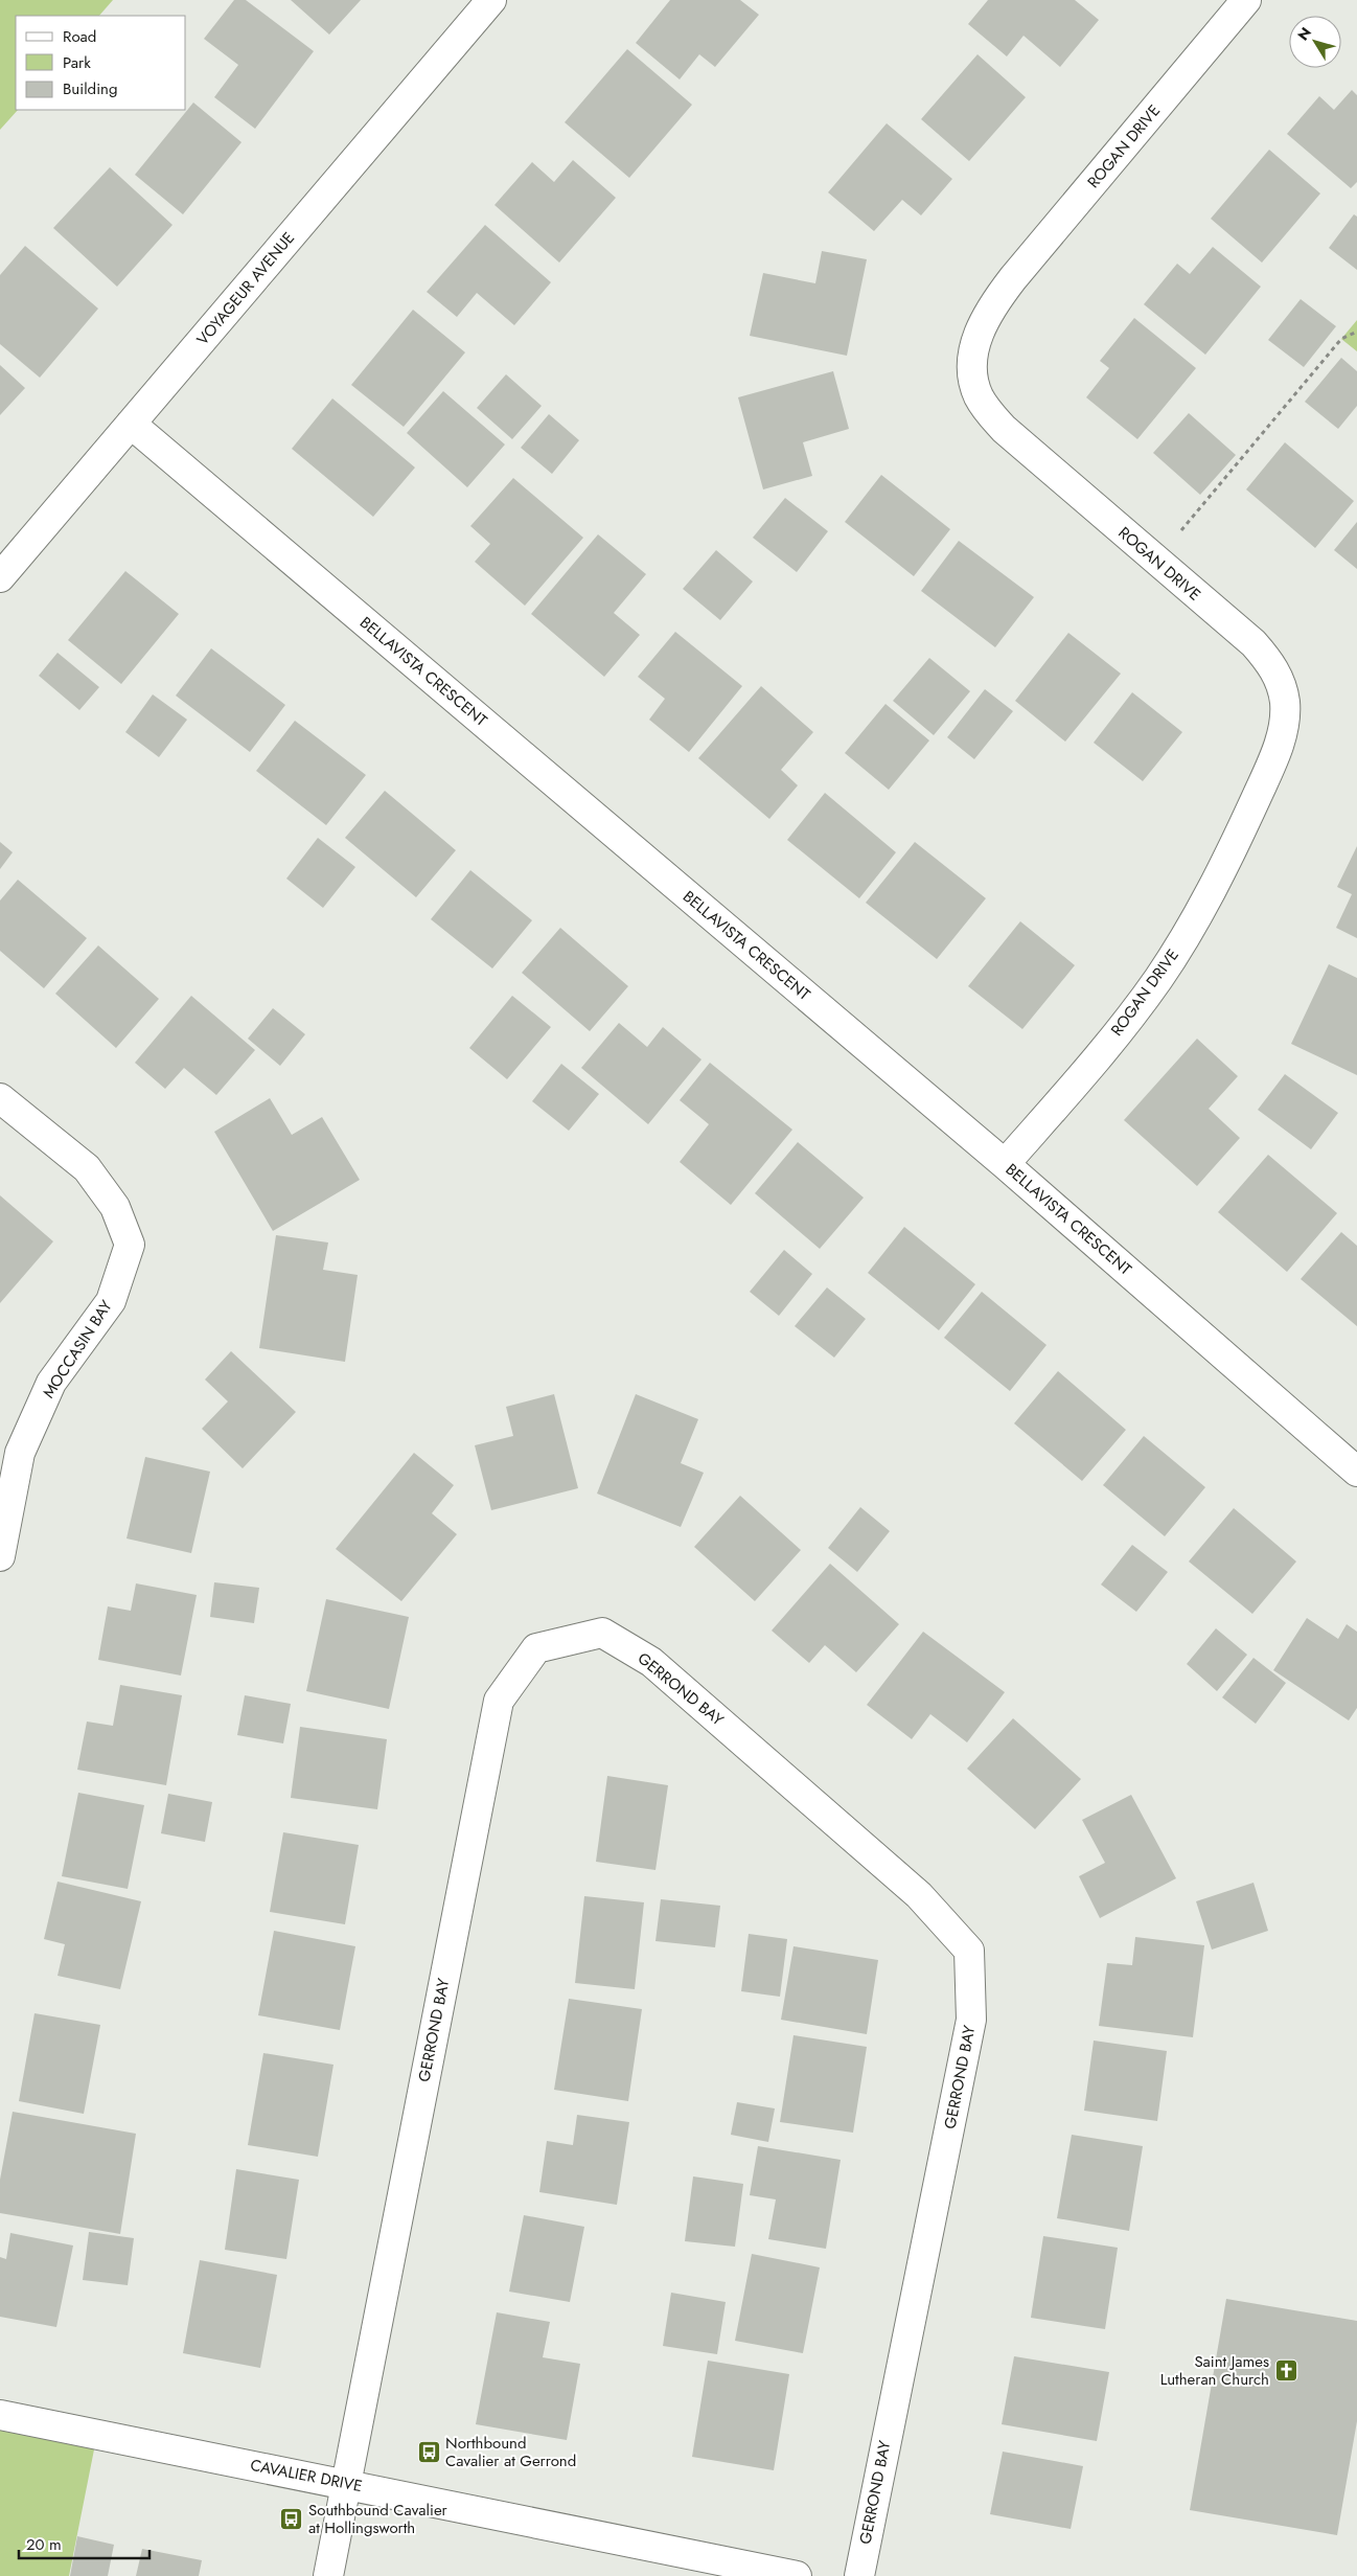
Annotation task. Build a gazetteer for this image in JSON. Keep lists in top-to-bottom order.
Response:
{
  "streets": {
    "street": [
      "ROGAN DRIVE",
      "VOYAGEUR AVENUE",
      "BELLAVISTA CRESCENT",
      "MOCCASIN BAY",
      "GERROND BAY",
      "CAVALIER DRIVE"
    ]
  },
  "crossings": [
    ["ROGAN DRIVE", "BELLAVISTA CRESCENT"],
    ["VOYAGEUR AVENUE", "BELLAVISTA CRESCENT"],
    ["GERROND BAY", "CAVALIER DRIVE"]
  ],
  "places": {
    "church": ["Saint James Lutheran Church"],
    "bus stop": ["Northbound Cavalier at Gerrond", "Southbound Cavalier at Hollingsworth"]
  },
  "legend": ["Road", "Park", "Building"],
  "scale_bar": "20 m",
  "north": "top left"
}
